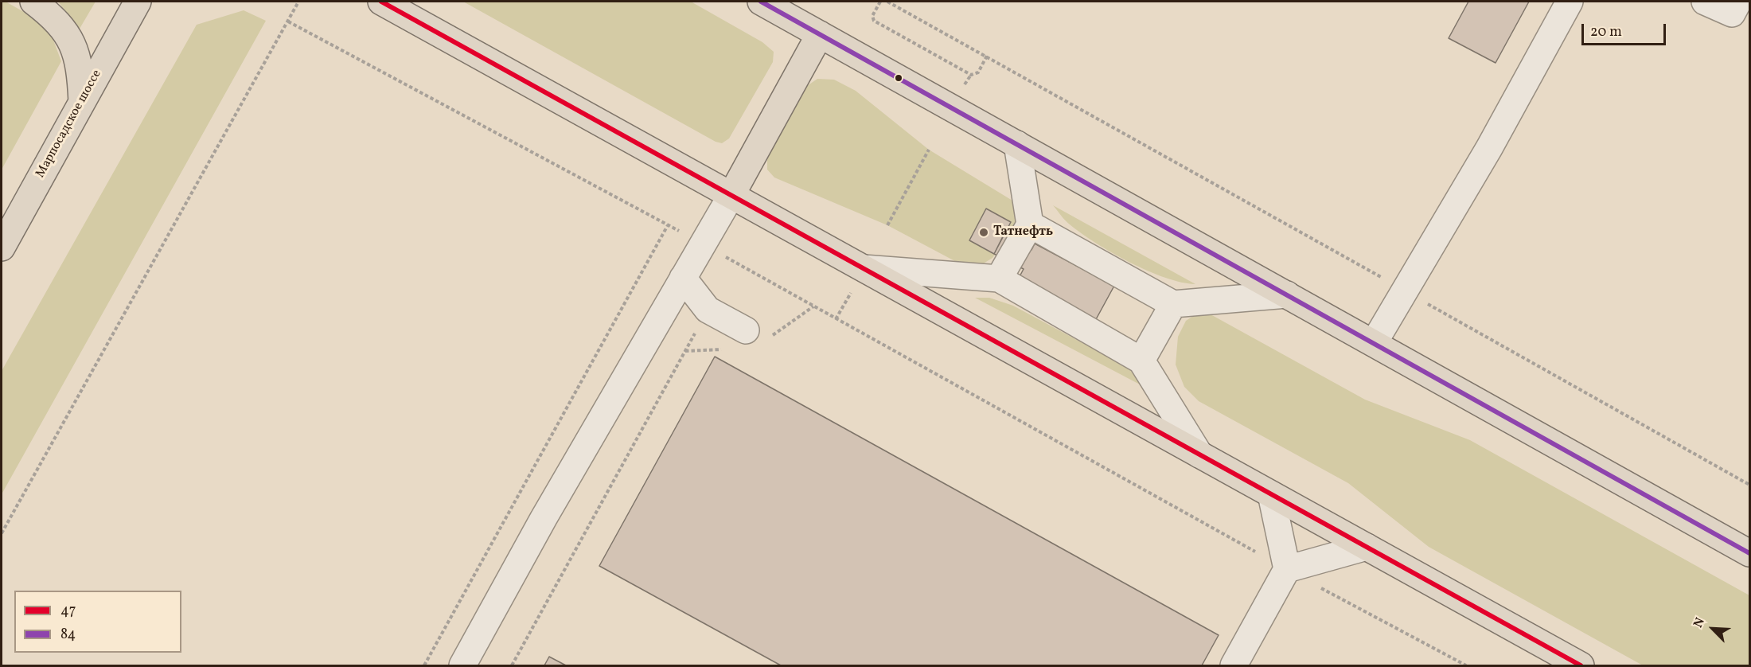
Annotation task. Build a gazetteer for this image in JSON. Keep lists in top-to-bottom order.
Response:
{
  "streets": {
    "main road": ["Марпосадское шоссе"]
  },
  "places": ["Татнефть"],
  "lines": ["transit line 47", "transit line 84"],
  "legend": ["47", "84"],
  "scale_bar": "20 m",
  "north": "top left"
}
